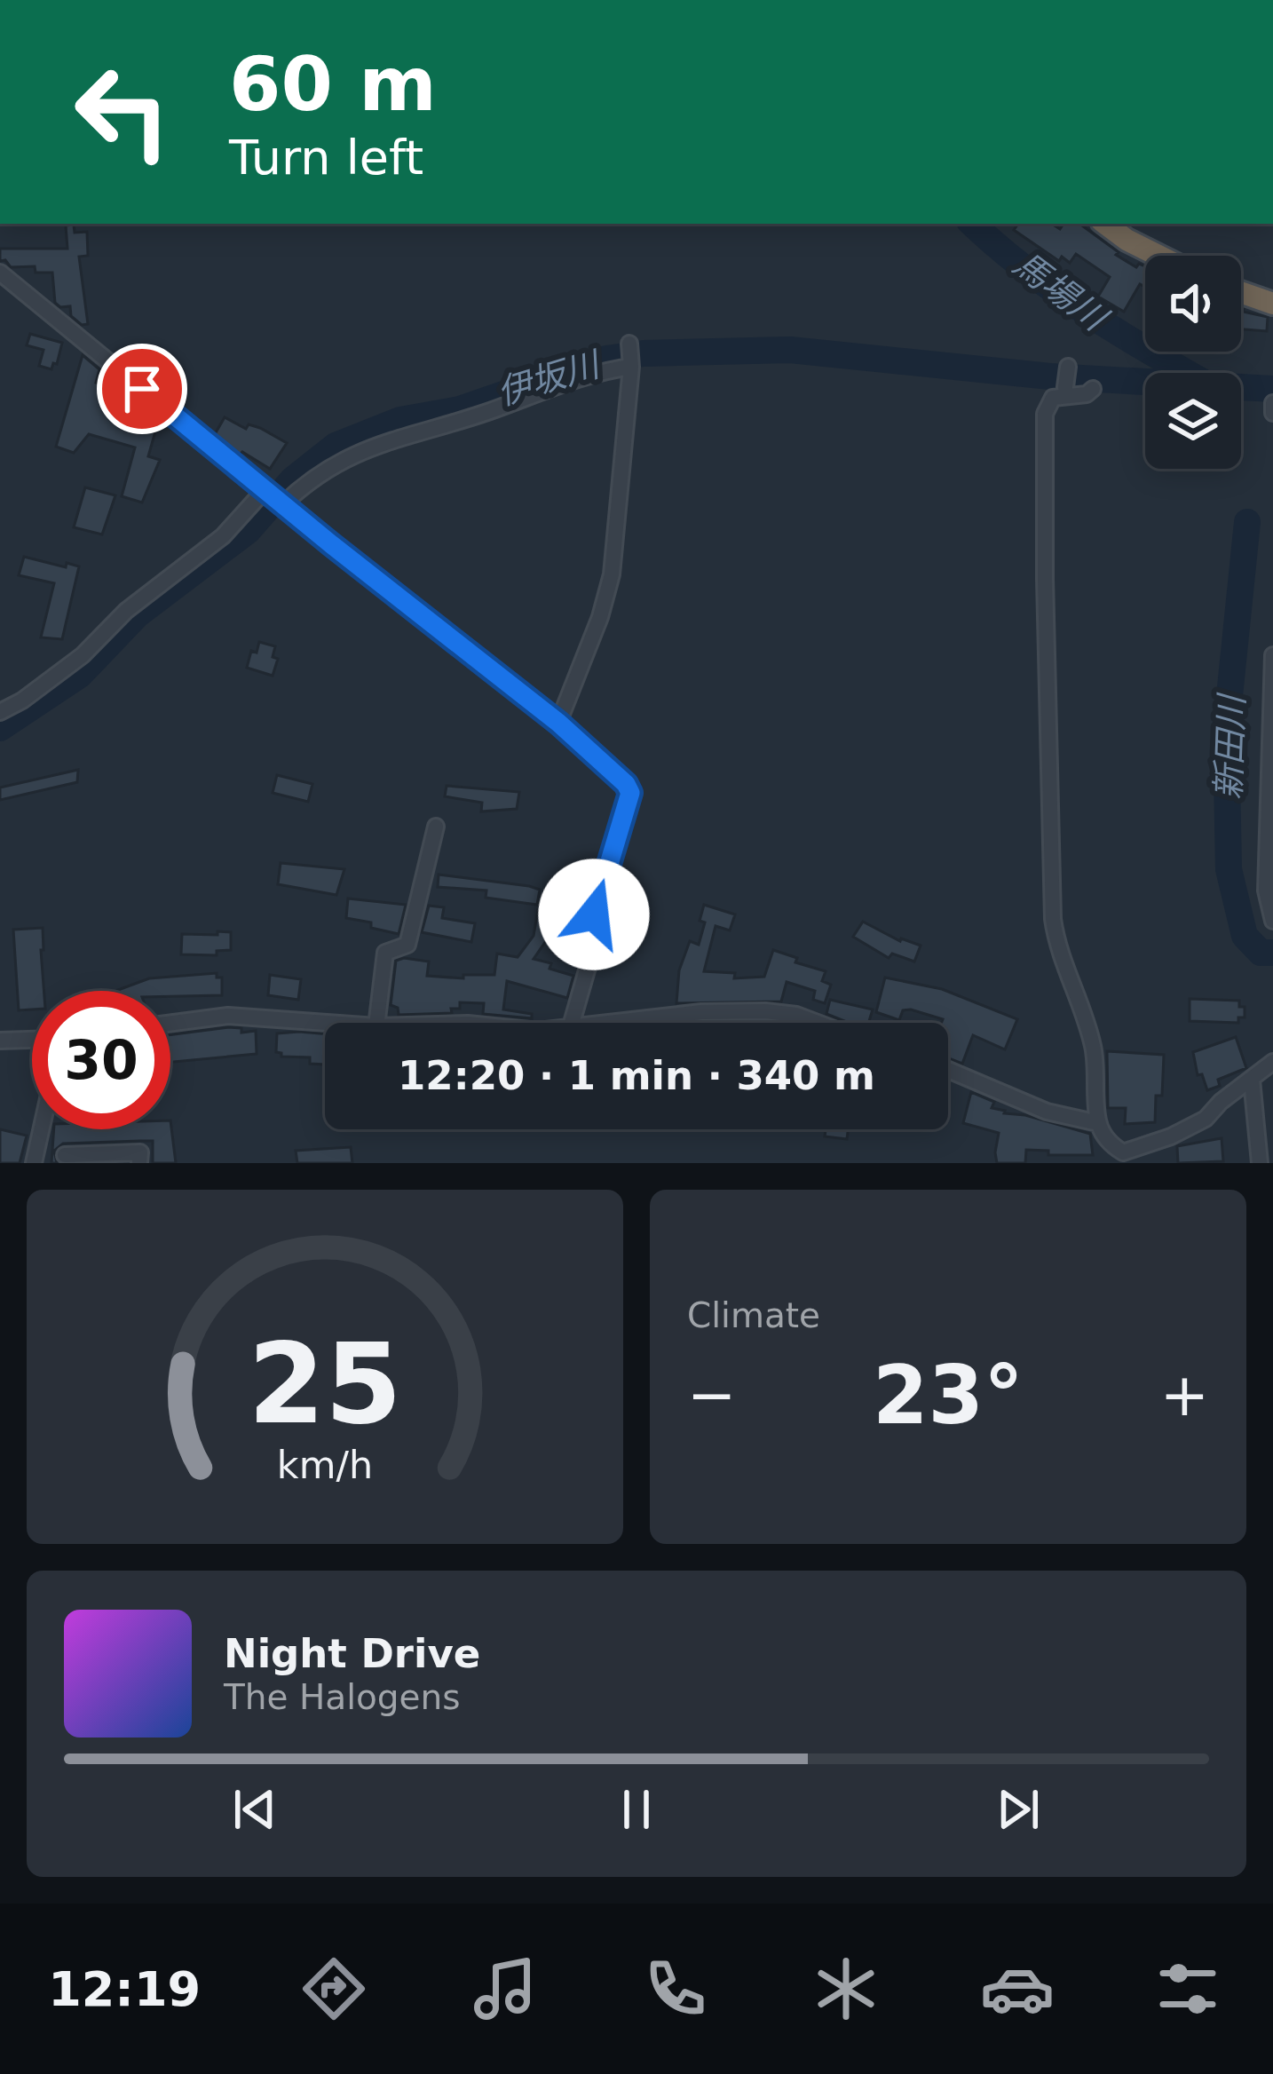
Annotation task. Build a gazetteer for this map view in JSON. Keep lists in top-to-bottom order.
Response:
{
  "water": ["馬場川", "伊坂川", "新田川"],
  "page": {
    "turn": ["60 m", "Turn left"],
    "limit": "30",
    "trip": "12:20 · 1 min · 340 m",
    "tile": "Climate",
    "heat": ["−", "23°", "+"],
    "song": ["Night Drive", "The Halogens"],
    "tabs": "12:19",
    "gauge": ["25", "km/h"]
  }
}
